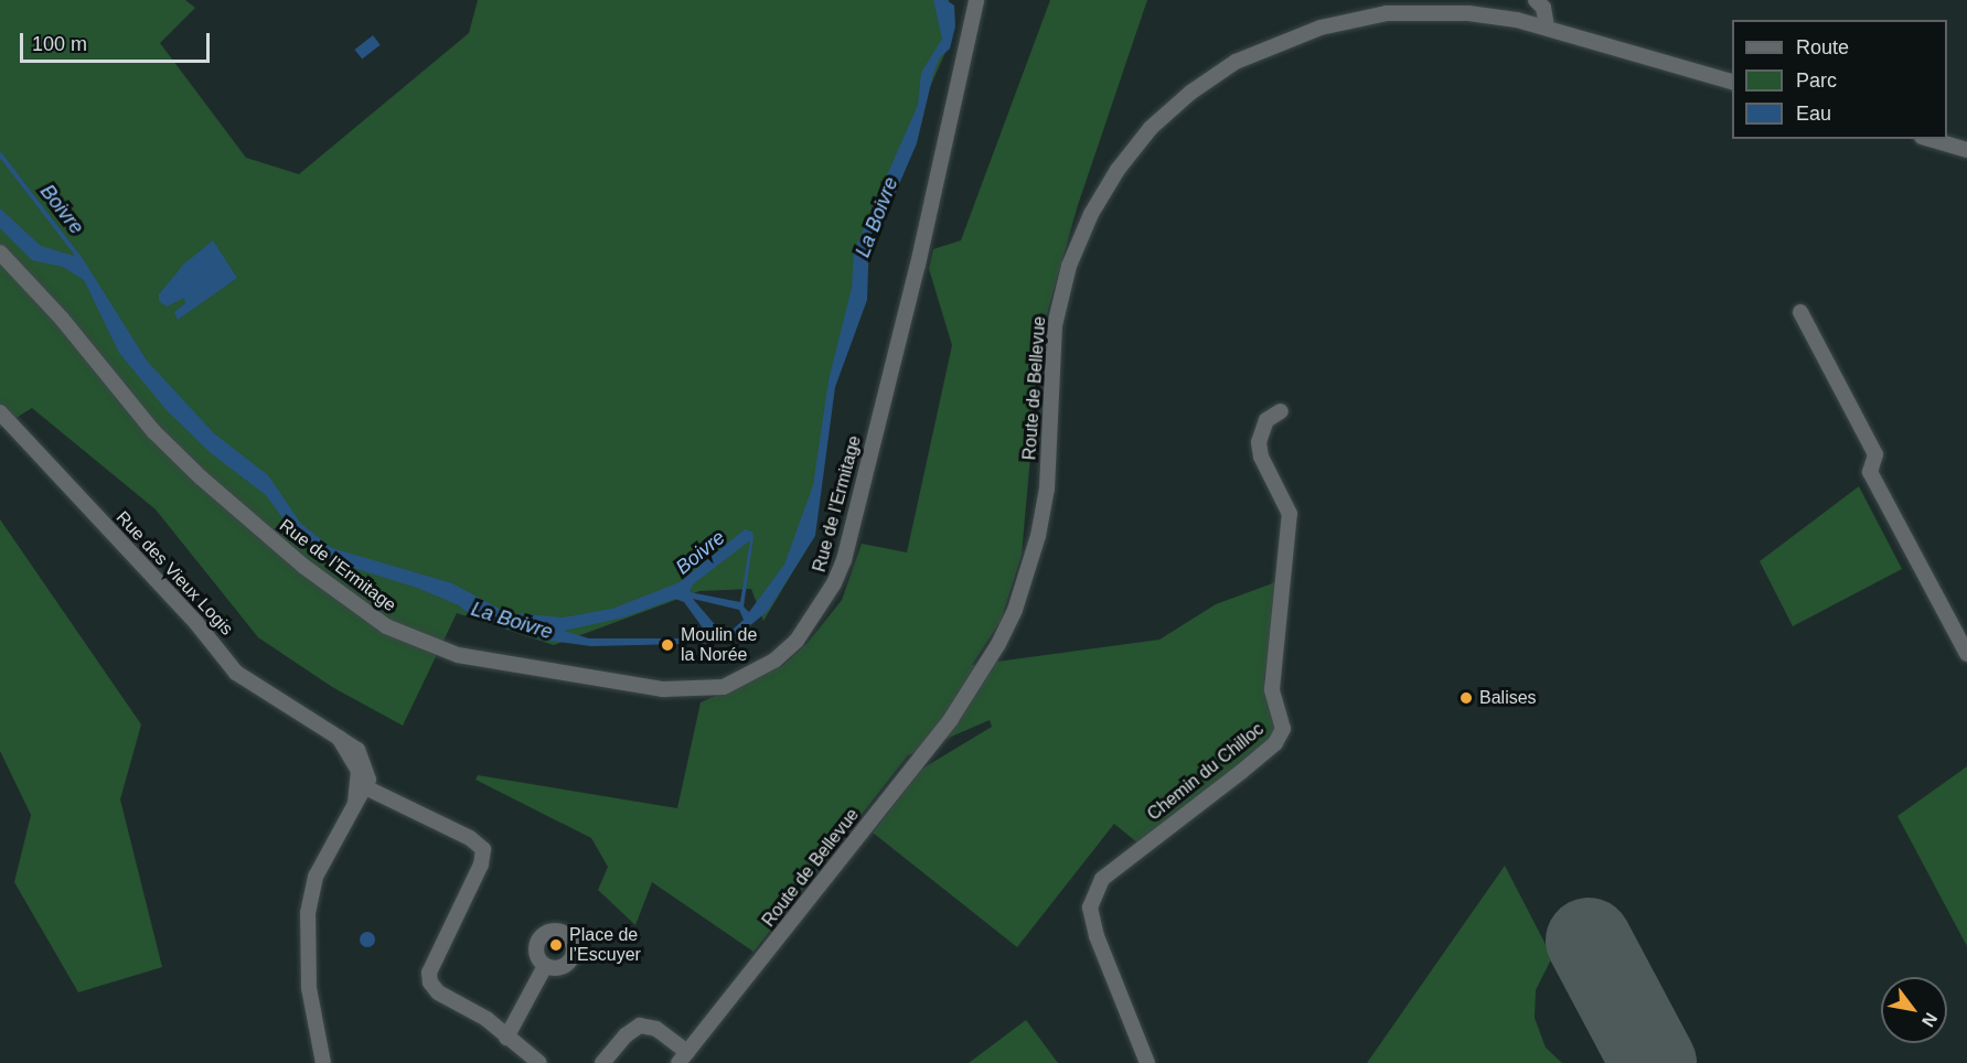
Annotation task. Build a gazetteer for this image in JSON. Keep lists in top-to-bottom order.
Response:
{
  "streets": {
    "street": [
      "Route de Bellevue",
      "Rue de l’Ermitage",
      "Rue des Vieux Logis",
      "Chemin du Chilloc"
    ]
  },
  "water": ["Boivre", "La Boivre"],
  "places": ["Moulin de la Norée", "Balises", "Place de l’Escuyer"],
  "legend": ["Route", "Parc", "Eau"],
  "scale_bar": "100 m",
  "north": "bottom right"
}
